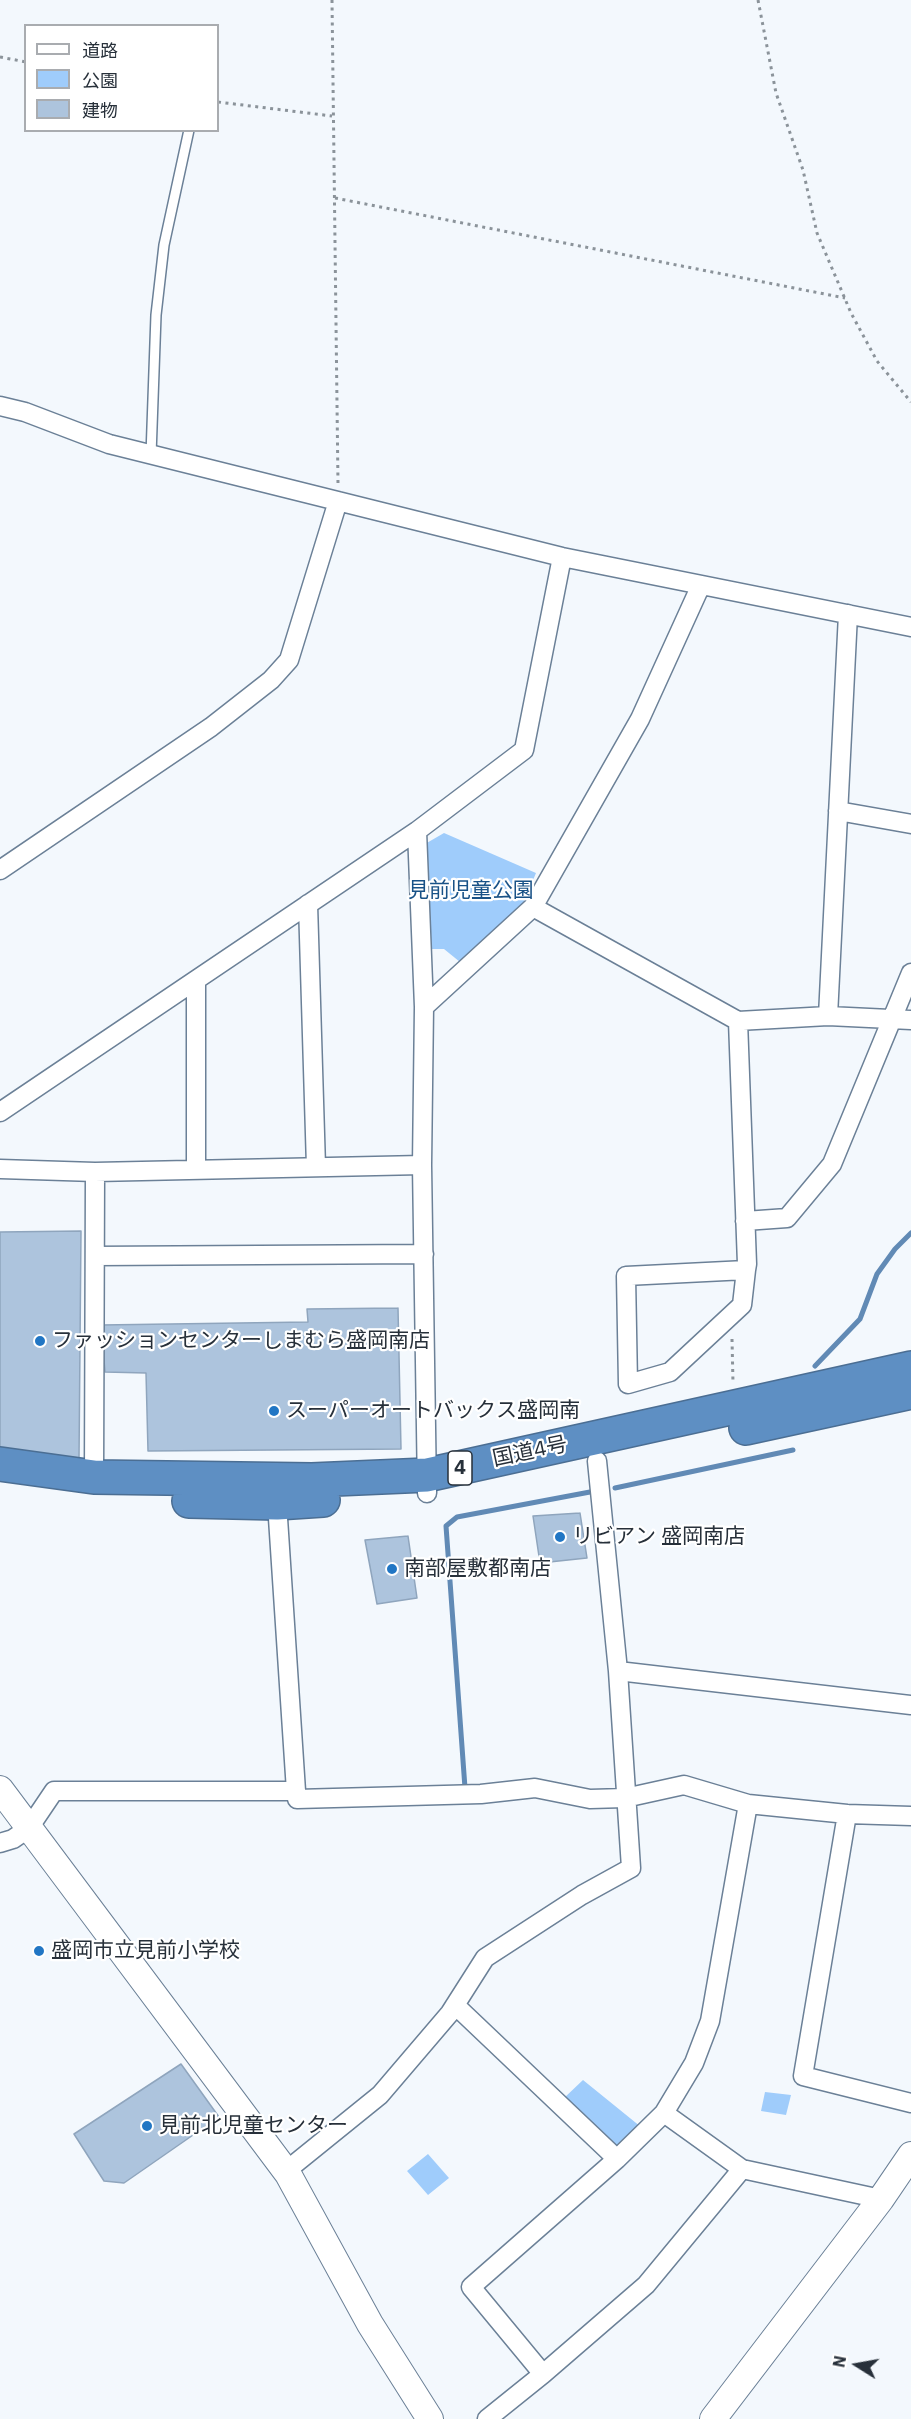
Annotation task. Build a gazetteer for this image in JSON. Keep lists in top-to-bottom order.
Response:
{
  "streets": {
    "highway": ["国道4号", "4"]
  },
  "parks": ["見前児童公園"],
  "places": [
    "ファッションセンターしまむら盛岡南店",
    "スーパーオートバックス盛岡南",
    "リビアン 盛岡南店",
    "南部屋敷都南店",
    "盛岡市立見前小学校",
    "見前北児童センター"
  ],
  "legend": ["道路", "公園", "建物"],
  "north": "left"
}
